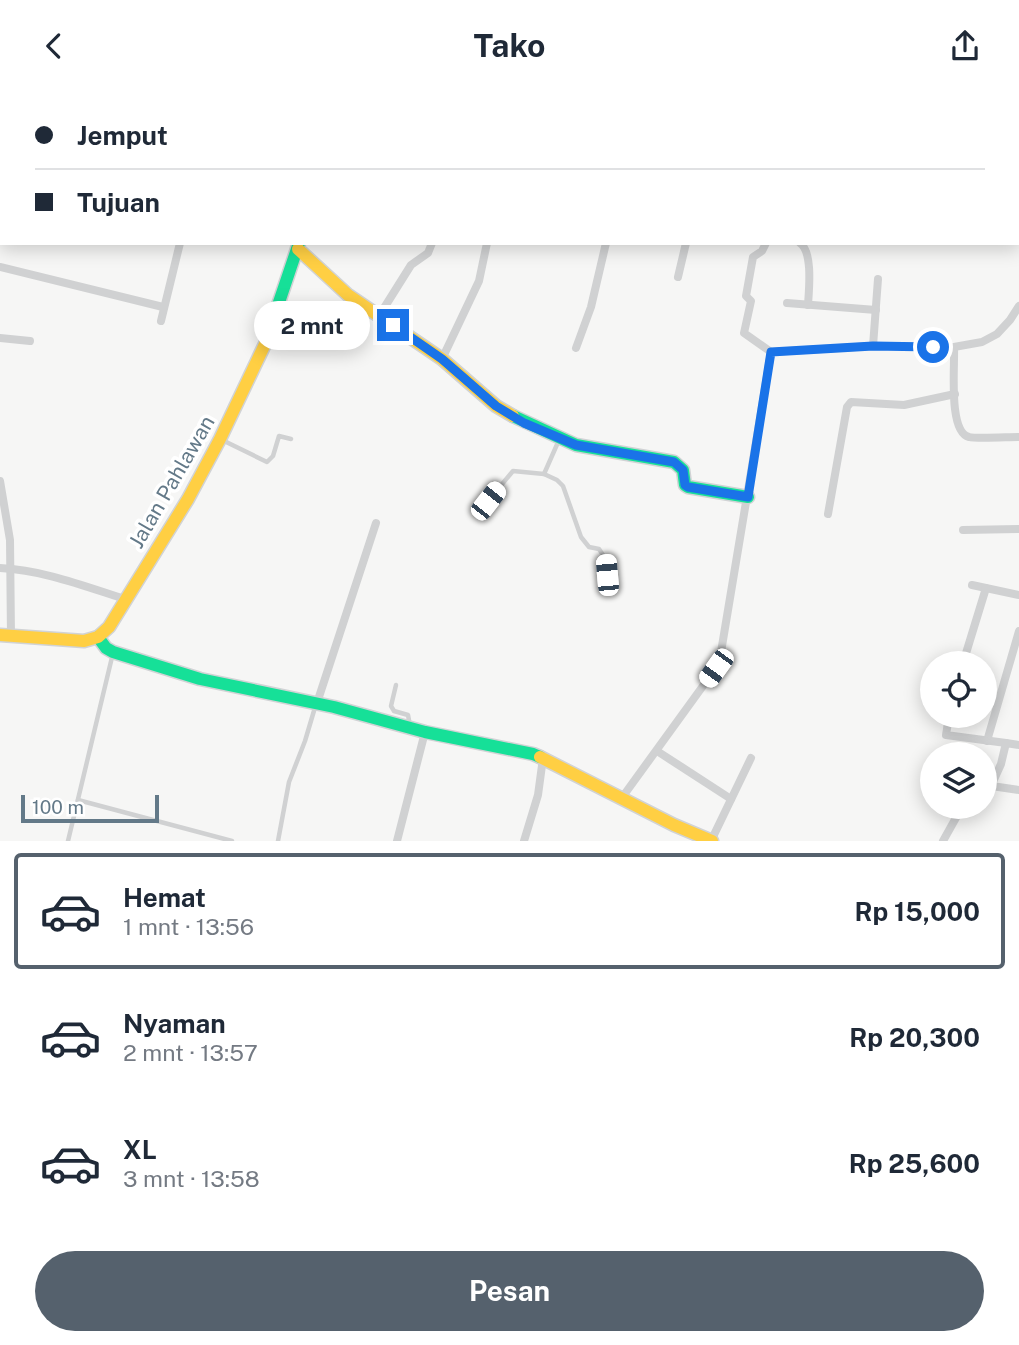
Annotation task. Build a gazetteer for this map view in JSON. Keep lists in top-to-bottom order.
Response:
{
  "streets": {
    "street": ["Jalan Pahlawan"]
  },
  "scale_bar": "100 m",
  "page": {
    "header": "Tako",
    "banner": ["Jemput", "Tujuan"],
    "bubble": "2 mnt",
    "scale": "100 m",
    "list": [
      {
        "name": "Hemat",
        "note": "1 mnt · 13:56",
        "value": "Rp 15,000"
      },
      {
        "name": "Nyaman",
        "note": "2 mnt · 13:57",
        "value": "Rp 20,300"
      },
      {
        "name": "XL",
        "note": "3 mnt · 13:58",
        "value": "Rp 25,600"
      }
    ],
    "buttons": "Pesan"
  }
}
